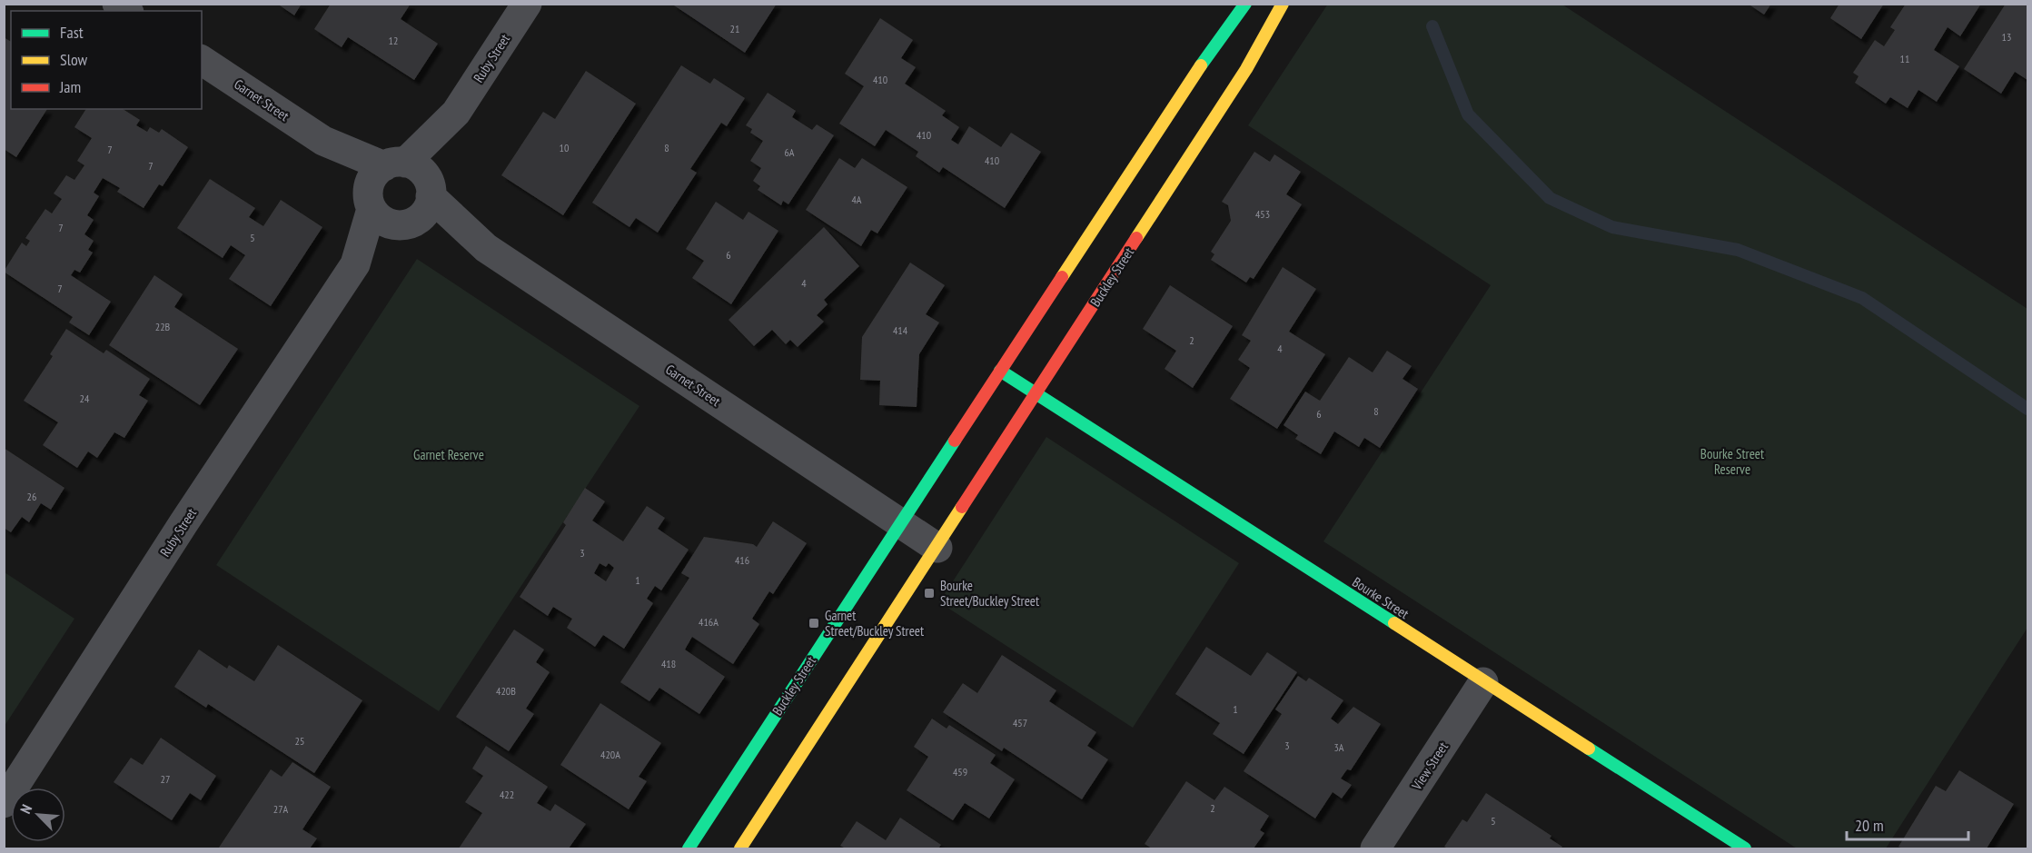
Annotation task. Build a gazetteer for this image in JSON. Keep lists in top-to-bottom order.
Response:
{
  "streets": {
    "main road": ["Buckley Street", "Bourke Street"],
    "street": ["Ruby Street", "Garnet Street", "View Street"]
  },
  "crossings": [
    ["Ruby Street", "Garnet Street"],
    ["Garnet Street", "Buckley Street"],
    ["Buckley Street", "Bourke Street"],
    ["Bourke Street", "View Street"]
  ],
  "parks": ["Bourke Street Reserve", "Garnet Reserve"],
  "places": {
    "transit": ["Bourke Street/Buckley Street", "Garnet Street/Buckley Street"]
  },
  "house_numbers": [
    "21",
    "13",
    "12",
    "11",
    "410",
    "410",
    "10",
    "8",
    "7",
    "6A",
    "410",
    "7",
    "4A",
    "453",
    "7",
    "5",
    "6",
    "4",
    "7",
    "22B",
    "414",
    "2",
    "4",
    "24",
    "8",
    "6",
    "26",
    "3",
    "416",
    "1",
    "416A",
    "418",
    "420B",
    "1",
    "457",
    "25",
    "3",
    "3A",
    "420A",
    "459",
    "27",
    "422",
    "2",
    "27A",
    "5"
  ],
  "legend": ["Fast", "Slow", "Jam"],
  "scale_bar": "20 m",
  "north": "top left"
}
